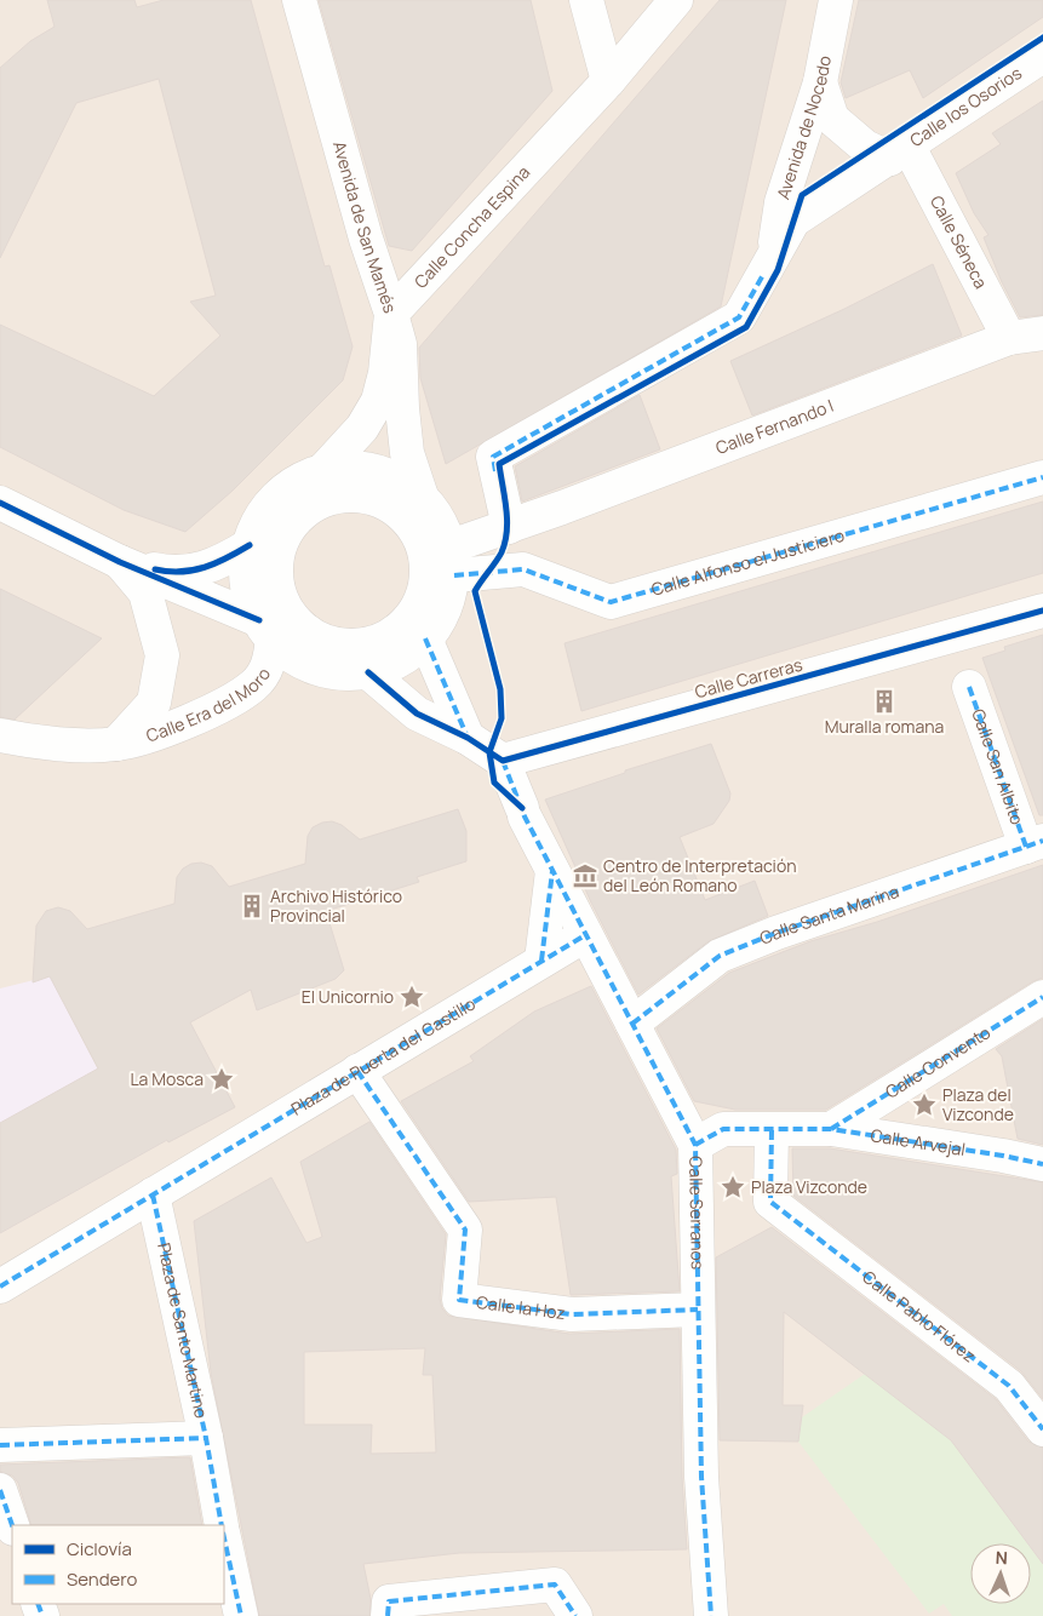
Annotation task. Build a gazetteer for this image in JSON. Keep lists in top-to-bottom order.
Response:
{
  "streets": {
    "street": [
      "Calle los Osorios",
      "Avenida de Nocedo",
      "Avenida de San Mamés",
      "Calle Concha Espina",
      "Calle Séneca",
      "Calle Fernando I",
      "Calle Alfonso el Justiciero",
      "Calle Carreras",
      "Calle Era del Moro",
      "Calle San Albito",
      "Calle Santa Marina",
      "Plaza de Puerta del Castillo",
      "Calle Convento",
      "Calle Arvejal",
      "Calle Serranos",
      "Calle la Hoz",
      "Calle Pablo Flórez",
      "Plaza de Santo Martino"
    ]
  },
  "crossings": [
    ["Calle los Osorios", "Avenida de Nocedo"],
    ["Calle los Osorios", "Calle Séneca"],
    ["Calle los Osorios", "Calle Fernando I"],
    ["Avenida de San Mamés", "Calle Concha Espina"],
    ["Calle Séneca", "Calle Fernando I"],
    ["Calle Fernando I", "Calle Alfonso el Justiciero"],
    ["Calle Carreras", "Calle Serranos"],
    ["Calle San Albito", "Calle Santa Marina"],
    ["Calle Santa Marina", "Calle Serranos"],
    ["Plaza de Puerta del Castillo", "Calle Serranos"],
    ["Plaza de Puerta del Castillo", "Calle la Hoz"],
    ["Plaza de Puerta del Castillo", "Plaza de Santo Martino"],
    ["Calle Convento", "Calle Arvejal"],
    ["Calle Arvejal", "Calle Serranos"],
    ["Calle Arvejal", "Calle Pablo Flórez"],
    ["Calle Serranos", "Calle la Hoz"]
  ],
  "places": {
    "building": ["Muralla romana", "Archivo Histórico Provincial"],
    "museum": ["Centro de Interpretación del León Romano"],
    "place": [
      "El Unicornio",
      "La Mosca",
      "Plaza del Vizconde",
      "Plaza Vizconde"
    ]
  },
  "legend": ["Ciclovía", "Sendero"],
  "north": "top"
}
